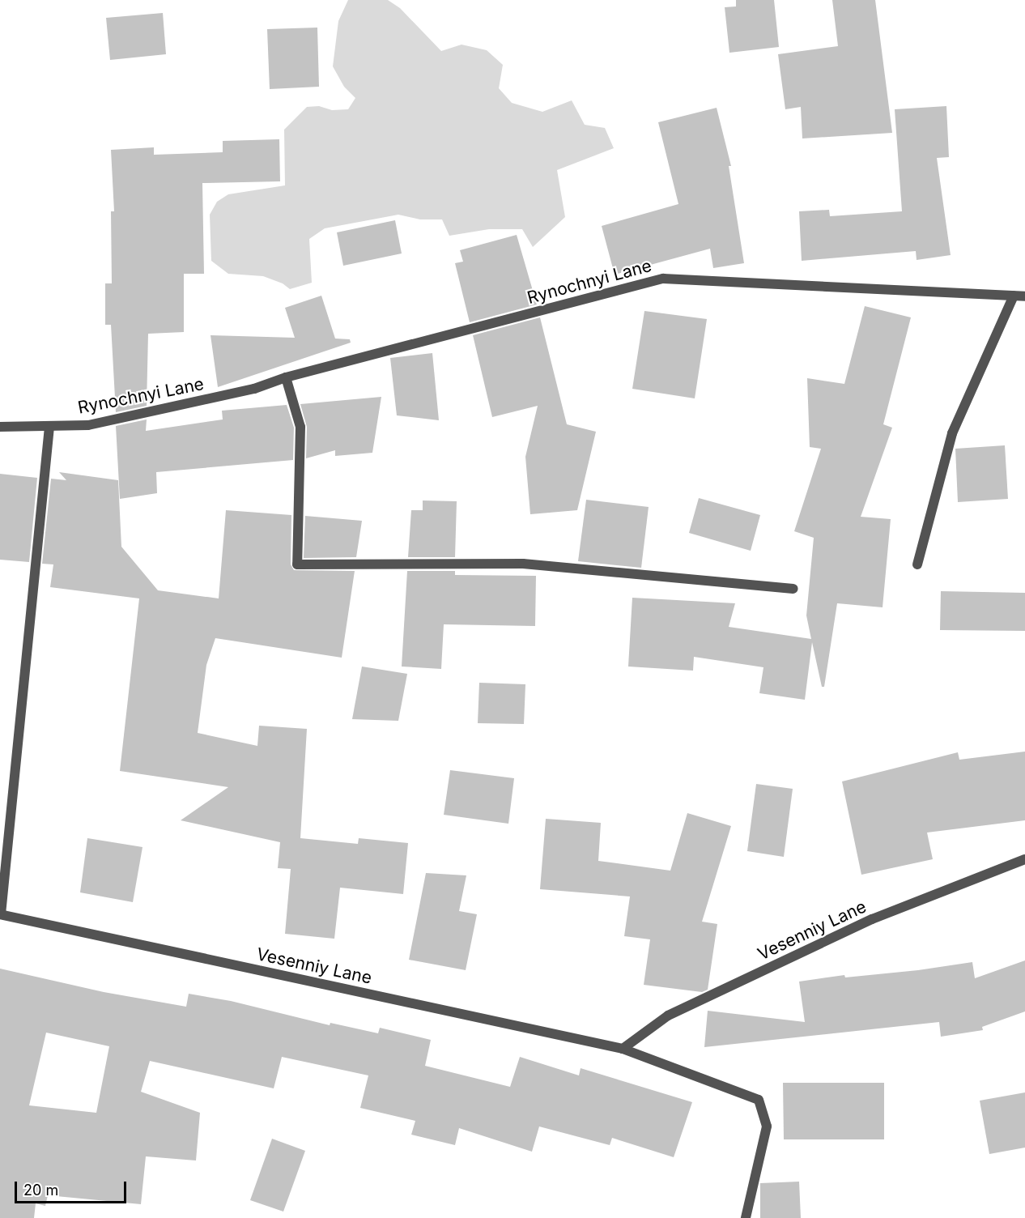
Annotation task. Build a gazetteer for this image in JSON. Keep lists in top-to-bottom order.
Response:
{
  "streets": {
    "street": ["Rynochnyi Lane", "Vesenniy Lane"]
  },
  "scale_bar": "20 m"
}
